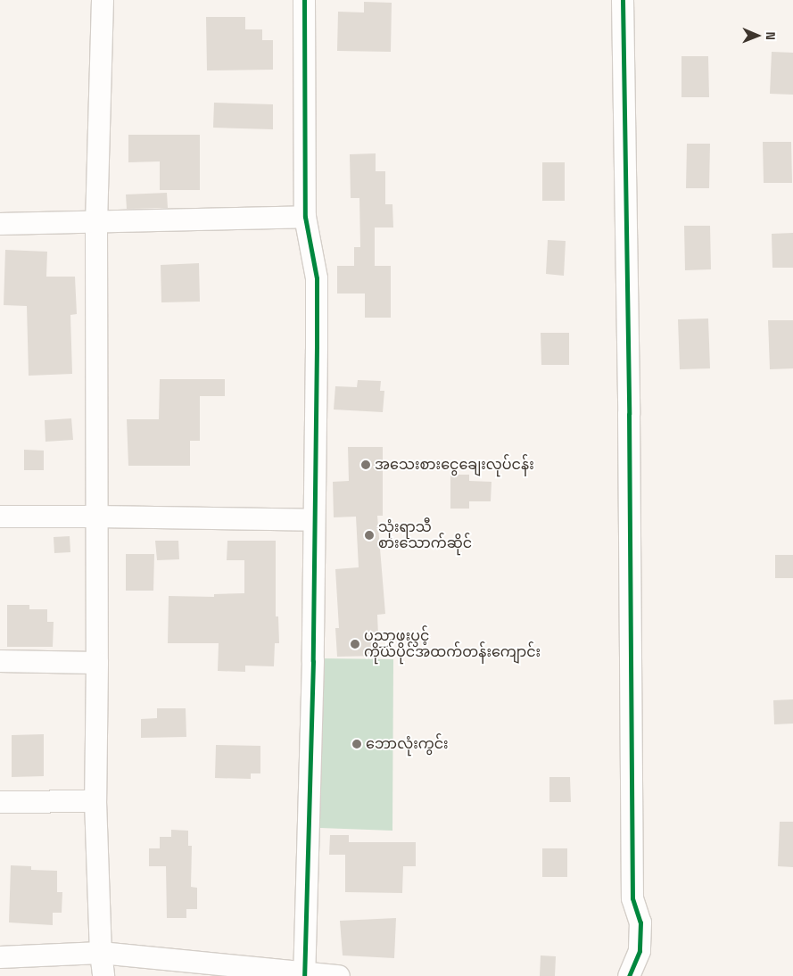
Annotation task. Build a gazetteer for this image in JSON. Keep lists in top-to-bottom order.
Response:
{
  "places": [
    "အသေးစားငွေချေးလုပ်ငန်း",
    "သုံးရာသီ စားသောက်ဆိုင်",
    "ပညာဖူးပွင့် ကိုယ်ပိုင်အထက်တန်းကျောင်း",
    "ဘောလုံးကွင်း"
  ],
  "north": "right"
}
